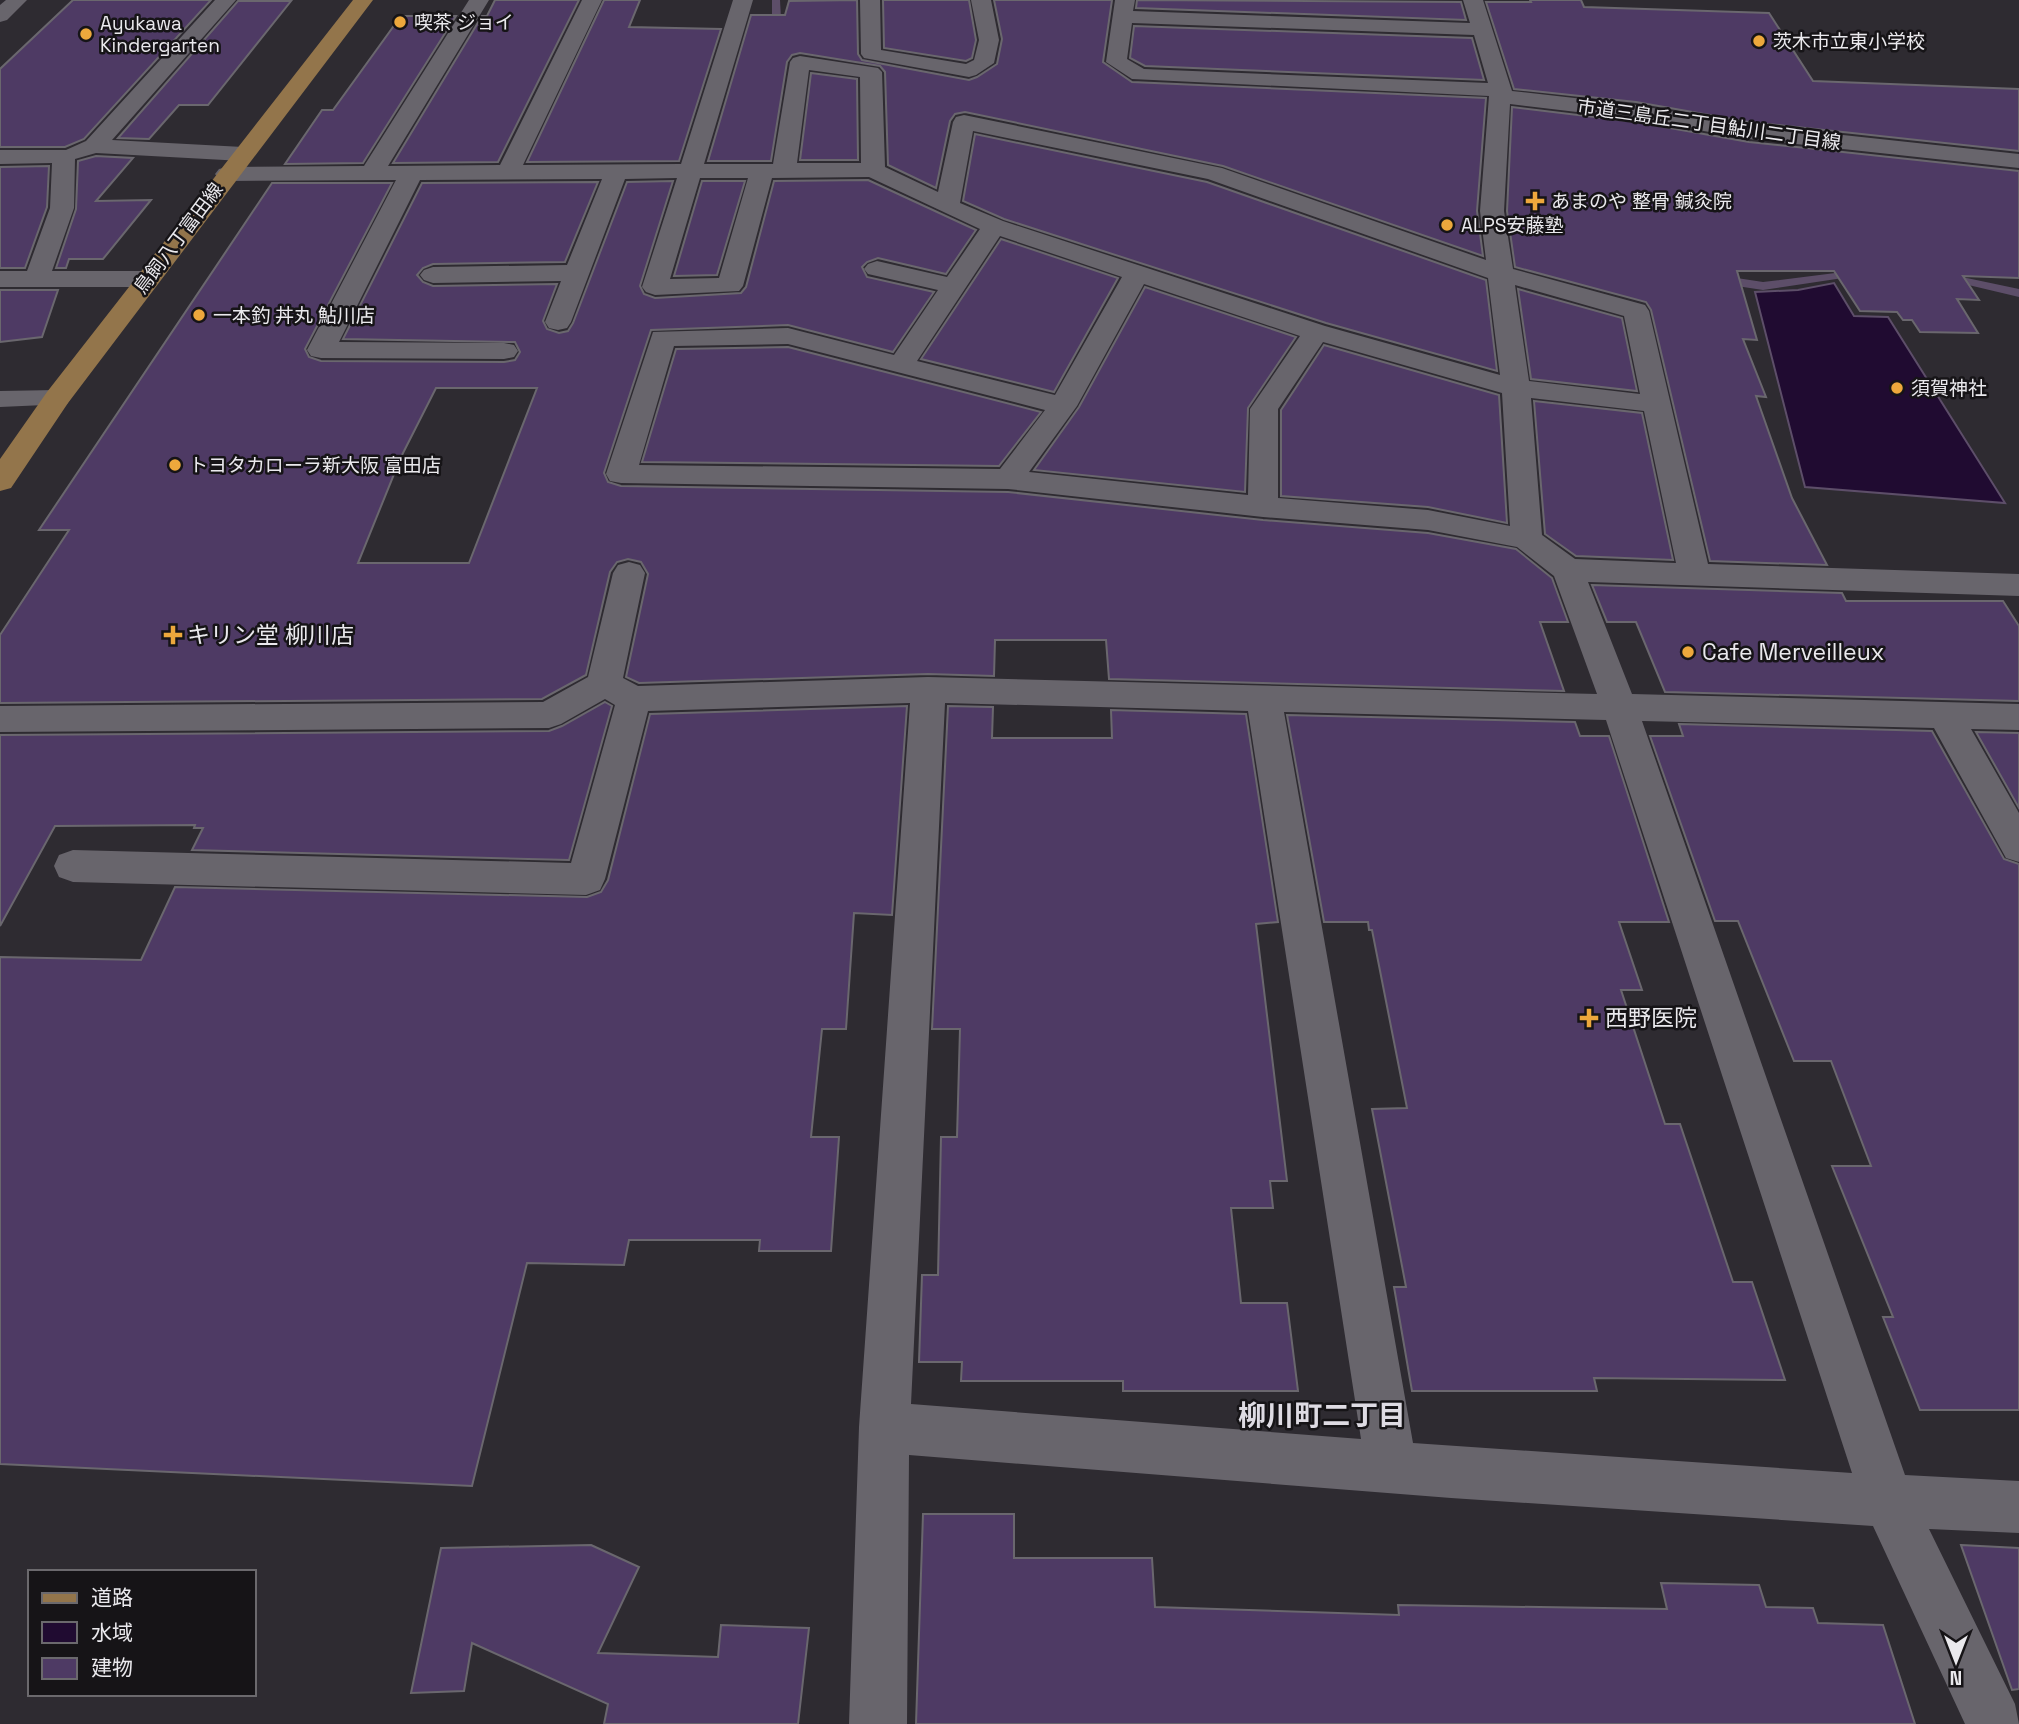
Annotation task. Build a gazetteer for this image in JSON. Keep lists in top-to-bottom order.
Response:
{
  "streets": {
    "main road": ["鳥飼八丁富田線"],
    "street": ["市道三島丘二丁目鮎川二丁目線"]
  },
  "districts": ["柳川町二丁目"],
  "places": {
    "other": [
      "喫茶 ジョイ",
      "Ayukawa Kindergarten",
      "茨木市立東小学校",
      "ALPS安藤塾",
      "一本釣 丼丸 鮎川店",
      "須賀神社",
      "トヨタカローラ新大阪 富田店",
      "Cafe Merveilleux"
    ],
    "health": ["あまのや 整骨 鍼灸院", "キリン堂 柳川店", "西野医院"]
  },
  "legend": ["道路", "水域", "建物"],
  "north": "bottom"
}
